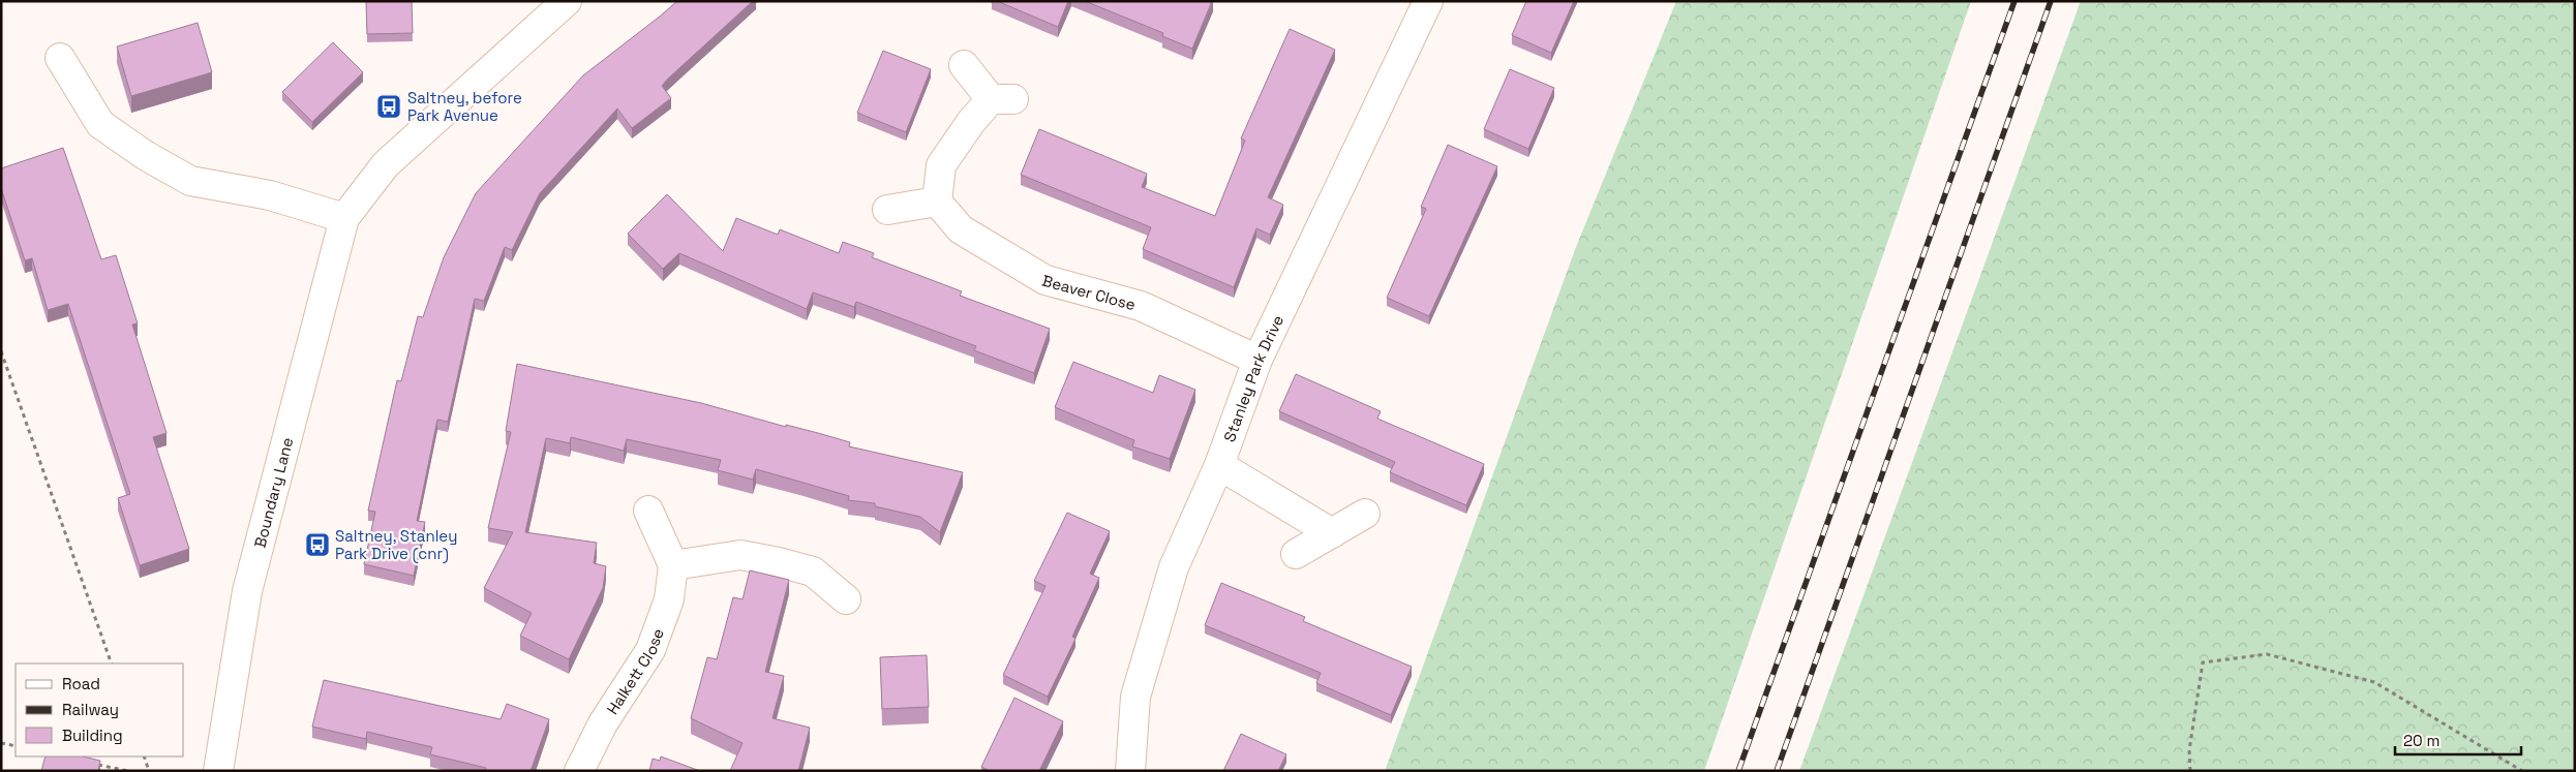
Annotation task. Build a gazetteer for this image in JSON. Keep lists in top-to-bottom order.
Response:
{
  "streets": {
    "street": [
      "Beaver Close",
      "Stanley Park Drive",
      "Boundary Lane",
      "Halkett Close"
    ]
  },
  "crossings": [
    ["Beaver Close", "Stanley Park Drive"]
  ],
  "places": {
    "bus stop": ["Saltney, before Park Avenue", "Saltney, Stanley Park Drive (cnr)"]
  },
  "legend": ["Road", "Railway", "Building"],
  "scale_bar": "20 m"
}
